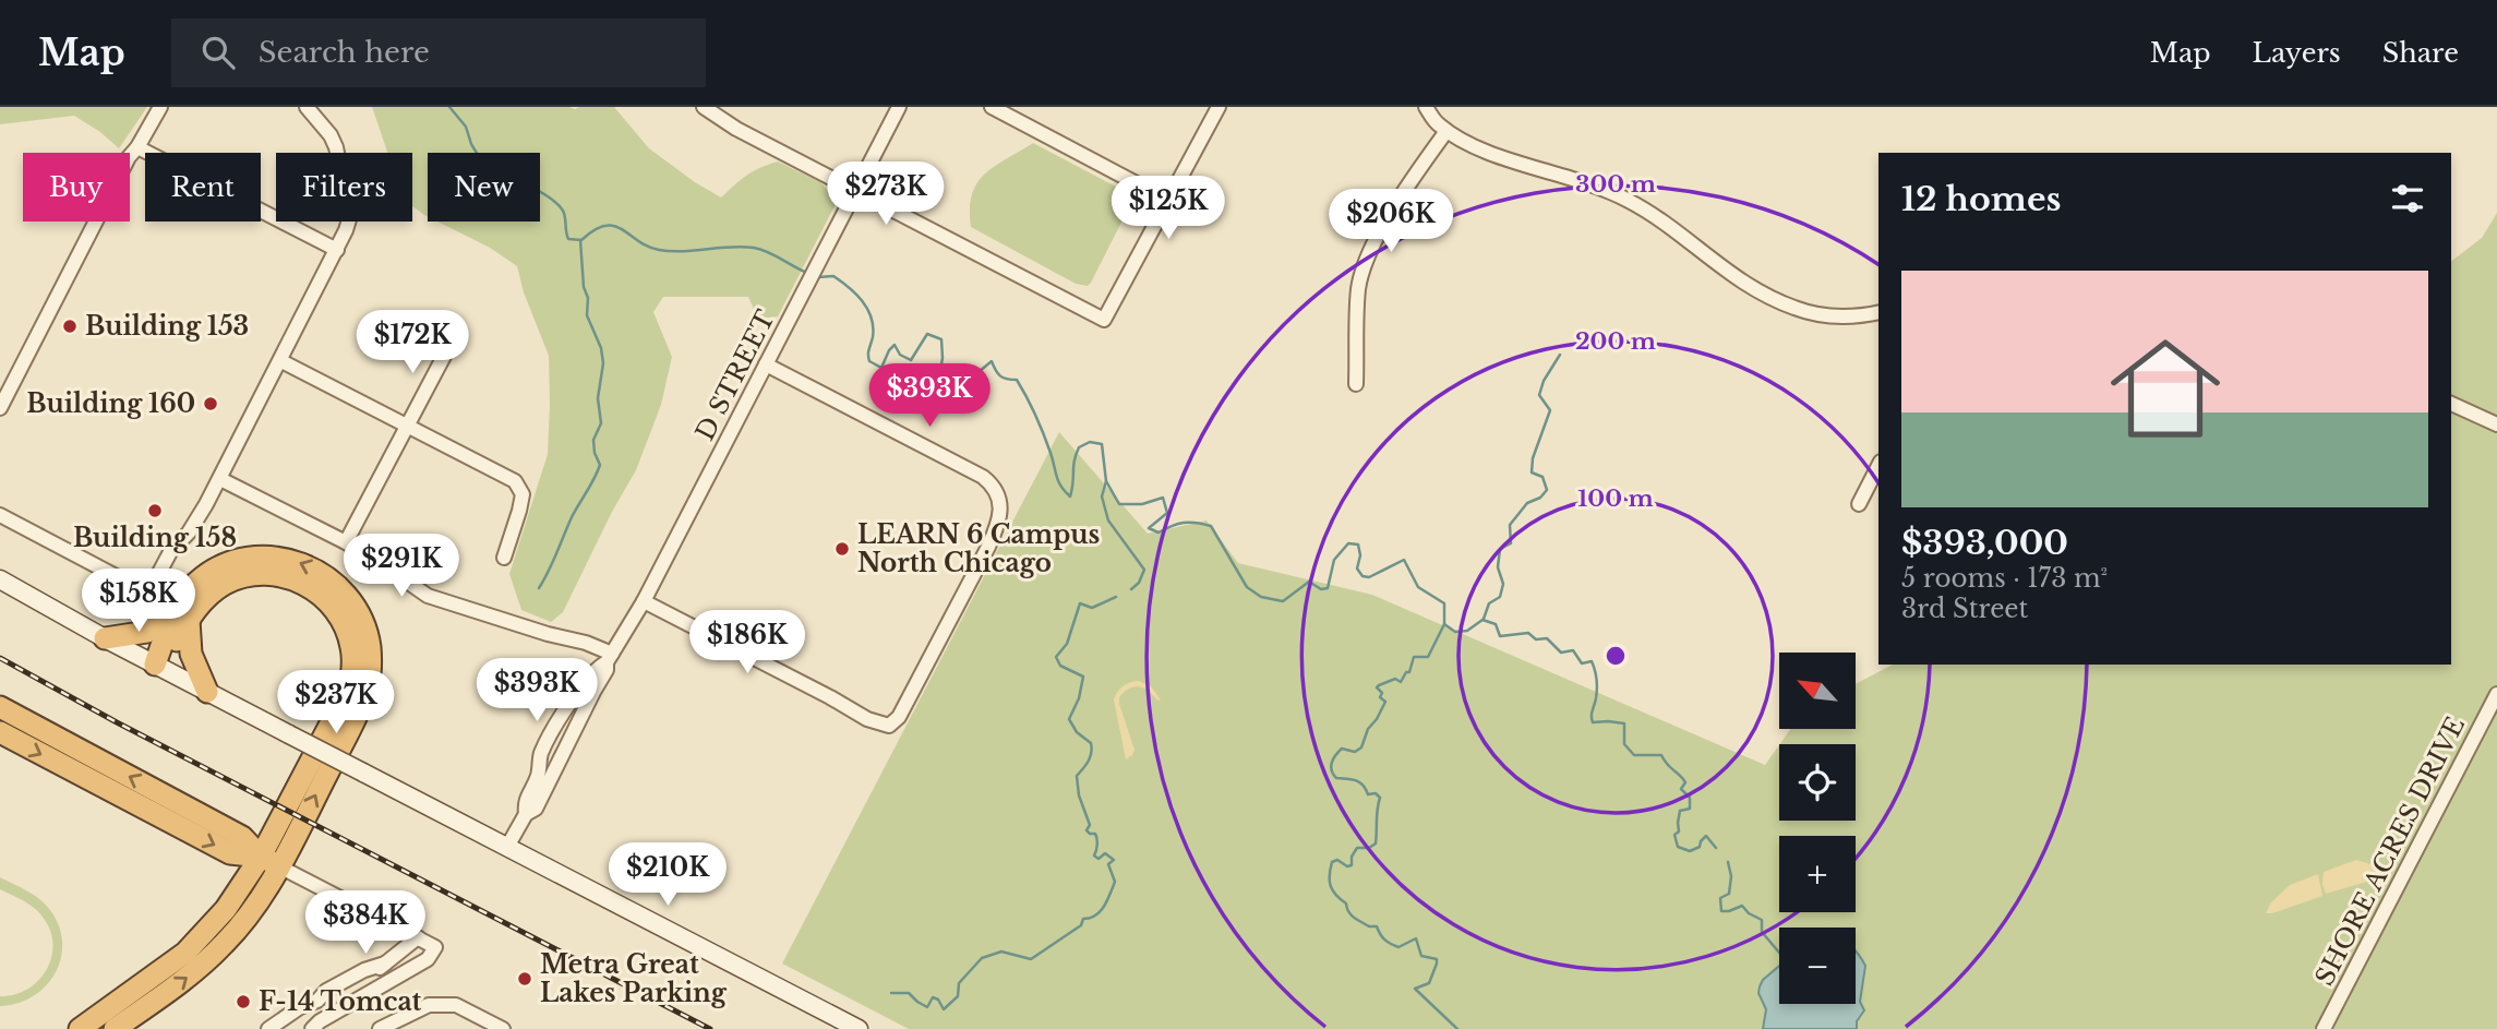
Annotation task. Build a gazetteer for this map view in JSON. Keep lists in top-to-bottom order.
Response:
{
  "streets": {
    "street": ["D STREET", "SHORE ACRES DRIVE"]
  },
  "places": [
    "Building 153",
    "Building 160",
    "Building 158",
    "LEARN 6 Campus North Chicago",
    "Metra Great Lakes Parking",
    "F-14 Tomcat"
  ],
  "north": "top left",
  "page": {
    "header": "Map",
    "search": "Search here",
    "nav": ["Map", "Layers", "Share"],
    "chip": [
      "Buy",
      "Rent",
      "Filters",
      "New"
    ],
    "heading": "12 homes",
    "price": [
      "$273K",
      "$125K",
      "$206K",
      "$172K",
      "$393K",
      "$291K",
      "$158K",
      "$186K",
      "$393K",
      "$237K",
      "$210K",
      "$384K"
    ],
    "list": [
      {
        "name": "$393,000",
        "note": "5 rooms · 173 m² · 3rd Street"
      }
    ],
    "map_buttons": ["+", "−"]
  },
  "rings": ["300 m", "200 m", "100 m"]
}
